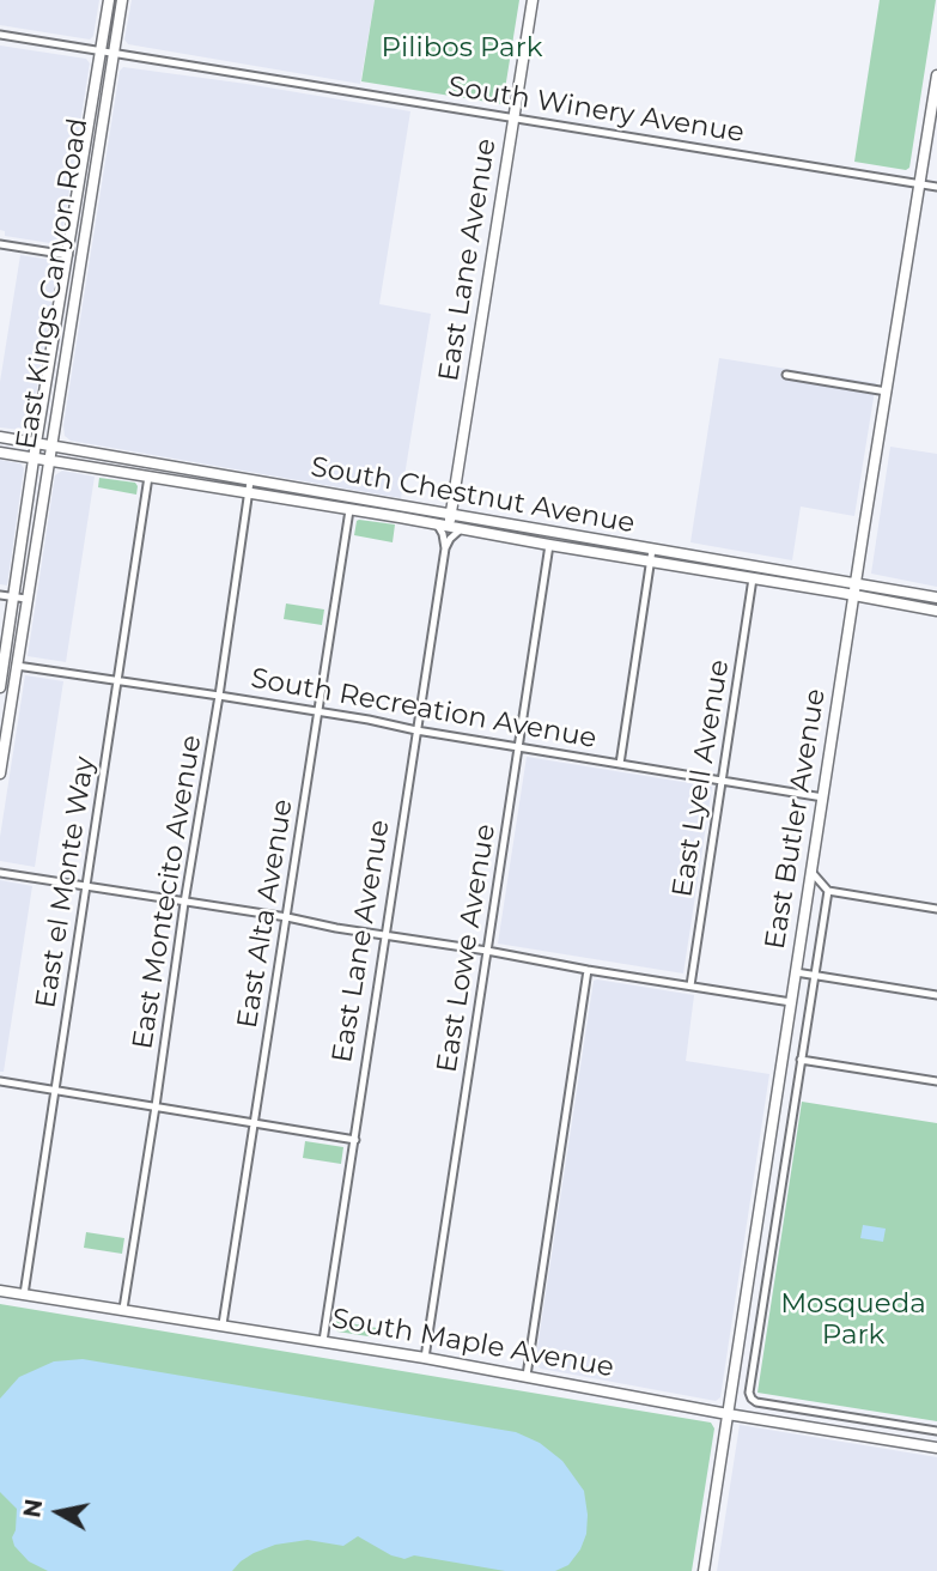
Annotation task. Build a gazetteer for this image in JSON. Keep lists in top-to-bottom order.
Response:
{
  "streets": {
    "main road": [
      "East Lane Avenue",
      "East Kings Canyon Road",
      "South Chestnut Avenue",
      "East Butler Avenue",
      "South Maple Avenue"
    ],
    "street": [
      "South Winery Avenue",
      "South Recreation Avenue",
      "East Lyell Avenue",
      "East el Monte Way",
      "East Montecito Avenue",
      "East Alta Avenue",
      "East Lowe Avenue"
    ]
  },
  "crossings": [
    ["South Winery Avenue", "East Lane Avenue"],
    ["South Winery Avenue", "East Kings Canyon Road"],
    ["South Winery Avenue", "East Butler Avenue"],
    ["East Lane Avenue", "South Chestnut Avenue"],
    ["East Lane Avenue", "South Recreation Avenue"],
    ["East Lane Avenue", "South Maple Avenue"],
    ["East Kings Canyon Road", "South Chestnut Avenue"],
    ["East Kings Canyon Road", "South Recreation Avenue"],
    ["South Chestnut Avenue", "East Lyell Avenue"],
    ["South Chestnut Avenue", "East Butler Avenue"],
    ["South Chestnut Avenue", "East el Monte Way"],
    ["South Chestnut Avenue", "East Montecito Avenue"],
    ["South Chestnut Avenue", "East Alta Avenue"],
    ["South Chestnut Avenue", "East Lowe Avenue"],
    ["South Recreation Avenue", "East Lyell Avenue"],
    ["South Recreation Avenue", "East Butler Avenue"],
    ["South Recreation Avenue", "East el Monte Way"],
    ["South Recreation Avenue", "East Montecito Avenue"],
    ["South Recreation Avenue", "East Alta Avenue"],
    ["South Recreation Avenue", "East Lowe Avenue"],
    ["East Butler Avenue", "South Maple Avenue"],
    ["East el Monte Way", "South Maple Avenue"],
    ["East Montecito Avenue", "South Maple Avenue"],
    ["East Alta Avenue", "South Maple Avenue"],
    ["East Lowe Avenue", "South Maple Avenue"]
  ],
  "parks": ["Pilibos Park", "Mosqueda Park"],
  "north": "left"
}
